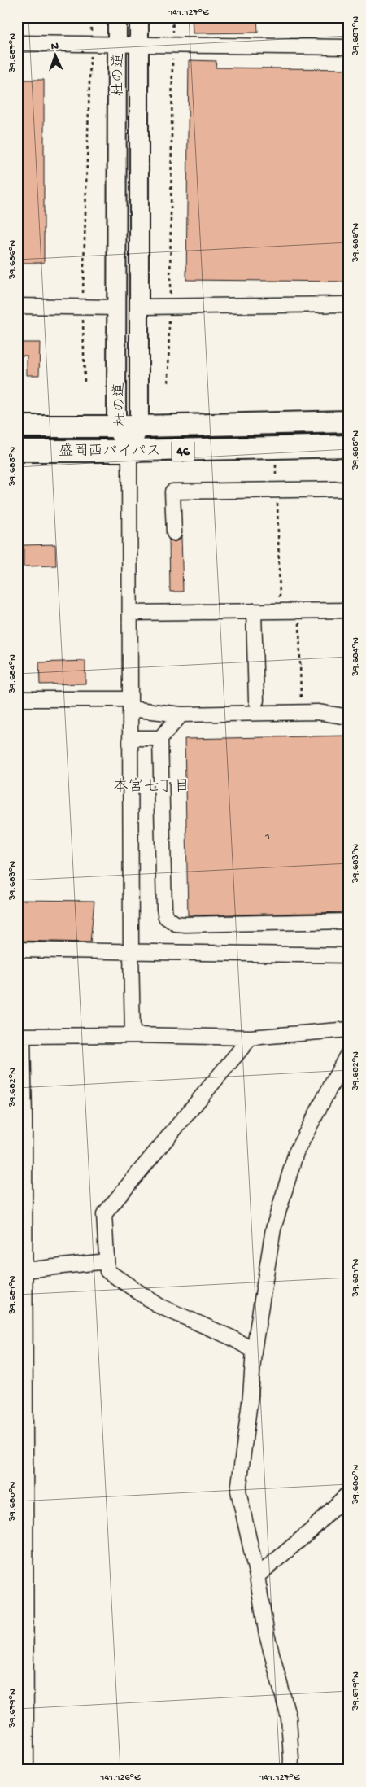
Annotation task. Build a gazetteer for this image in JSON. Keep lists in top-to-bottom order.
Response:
{
  "streets": {
    "highway": ["盛岡西バイパス", "46"],
    "main road": ["杜の道"]
  },
  "crossings": [
    ["杜の道", "盛岡西バイパス"]
  ],
  "districts": ["本宮七丁目"],
  "house_numbers": ["1"],
  "north": "top",
  "coordinates": [
    "141.127°E",
    "39.687°N",
    "39.686°N",
    "39.685°N",
    "39.684°N",
    "39.683°N",
    "39.682°N",
    "39.681°N",
    "39.680°N",
    "39.679°N",
    "141.126°E"
  ]
}
